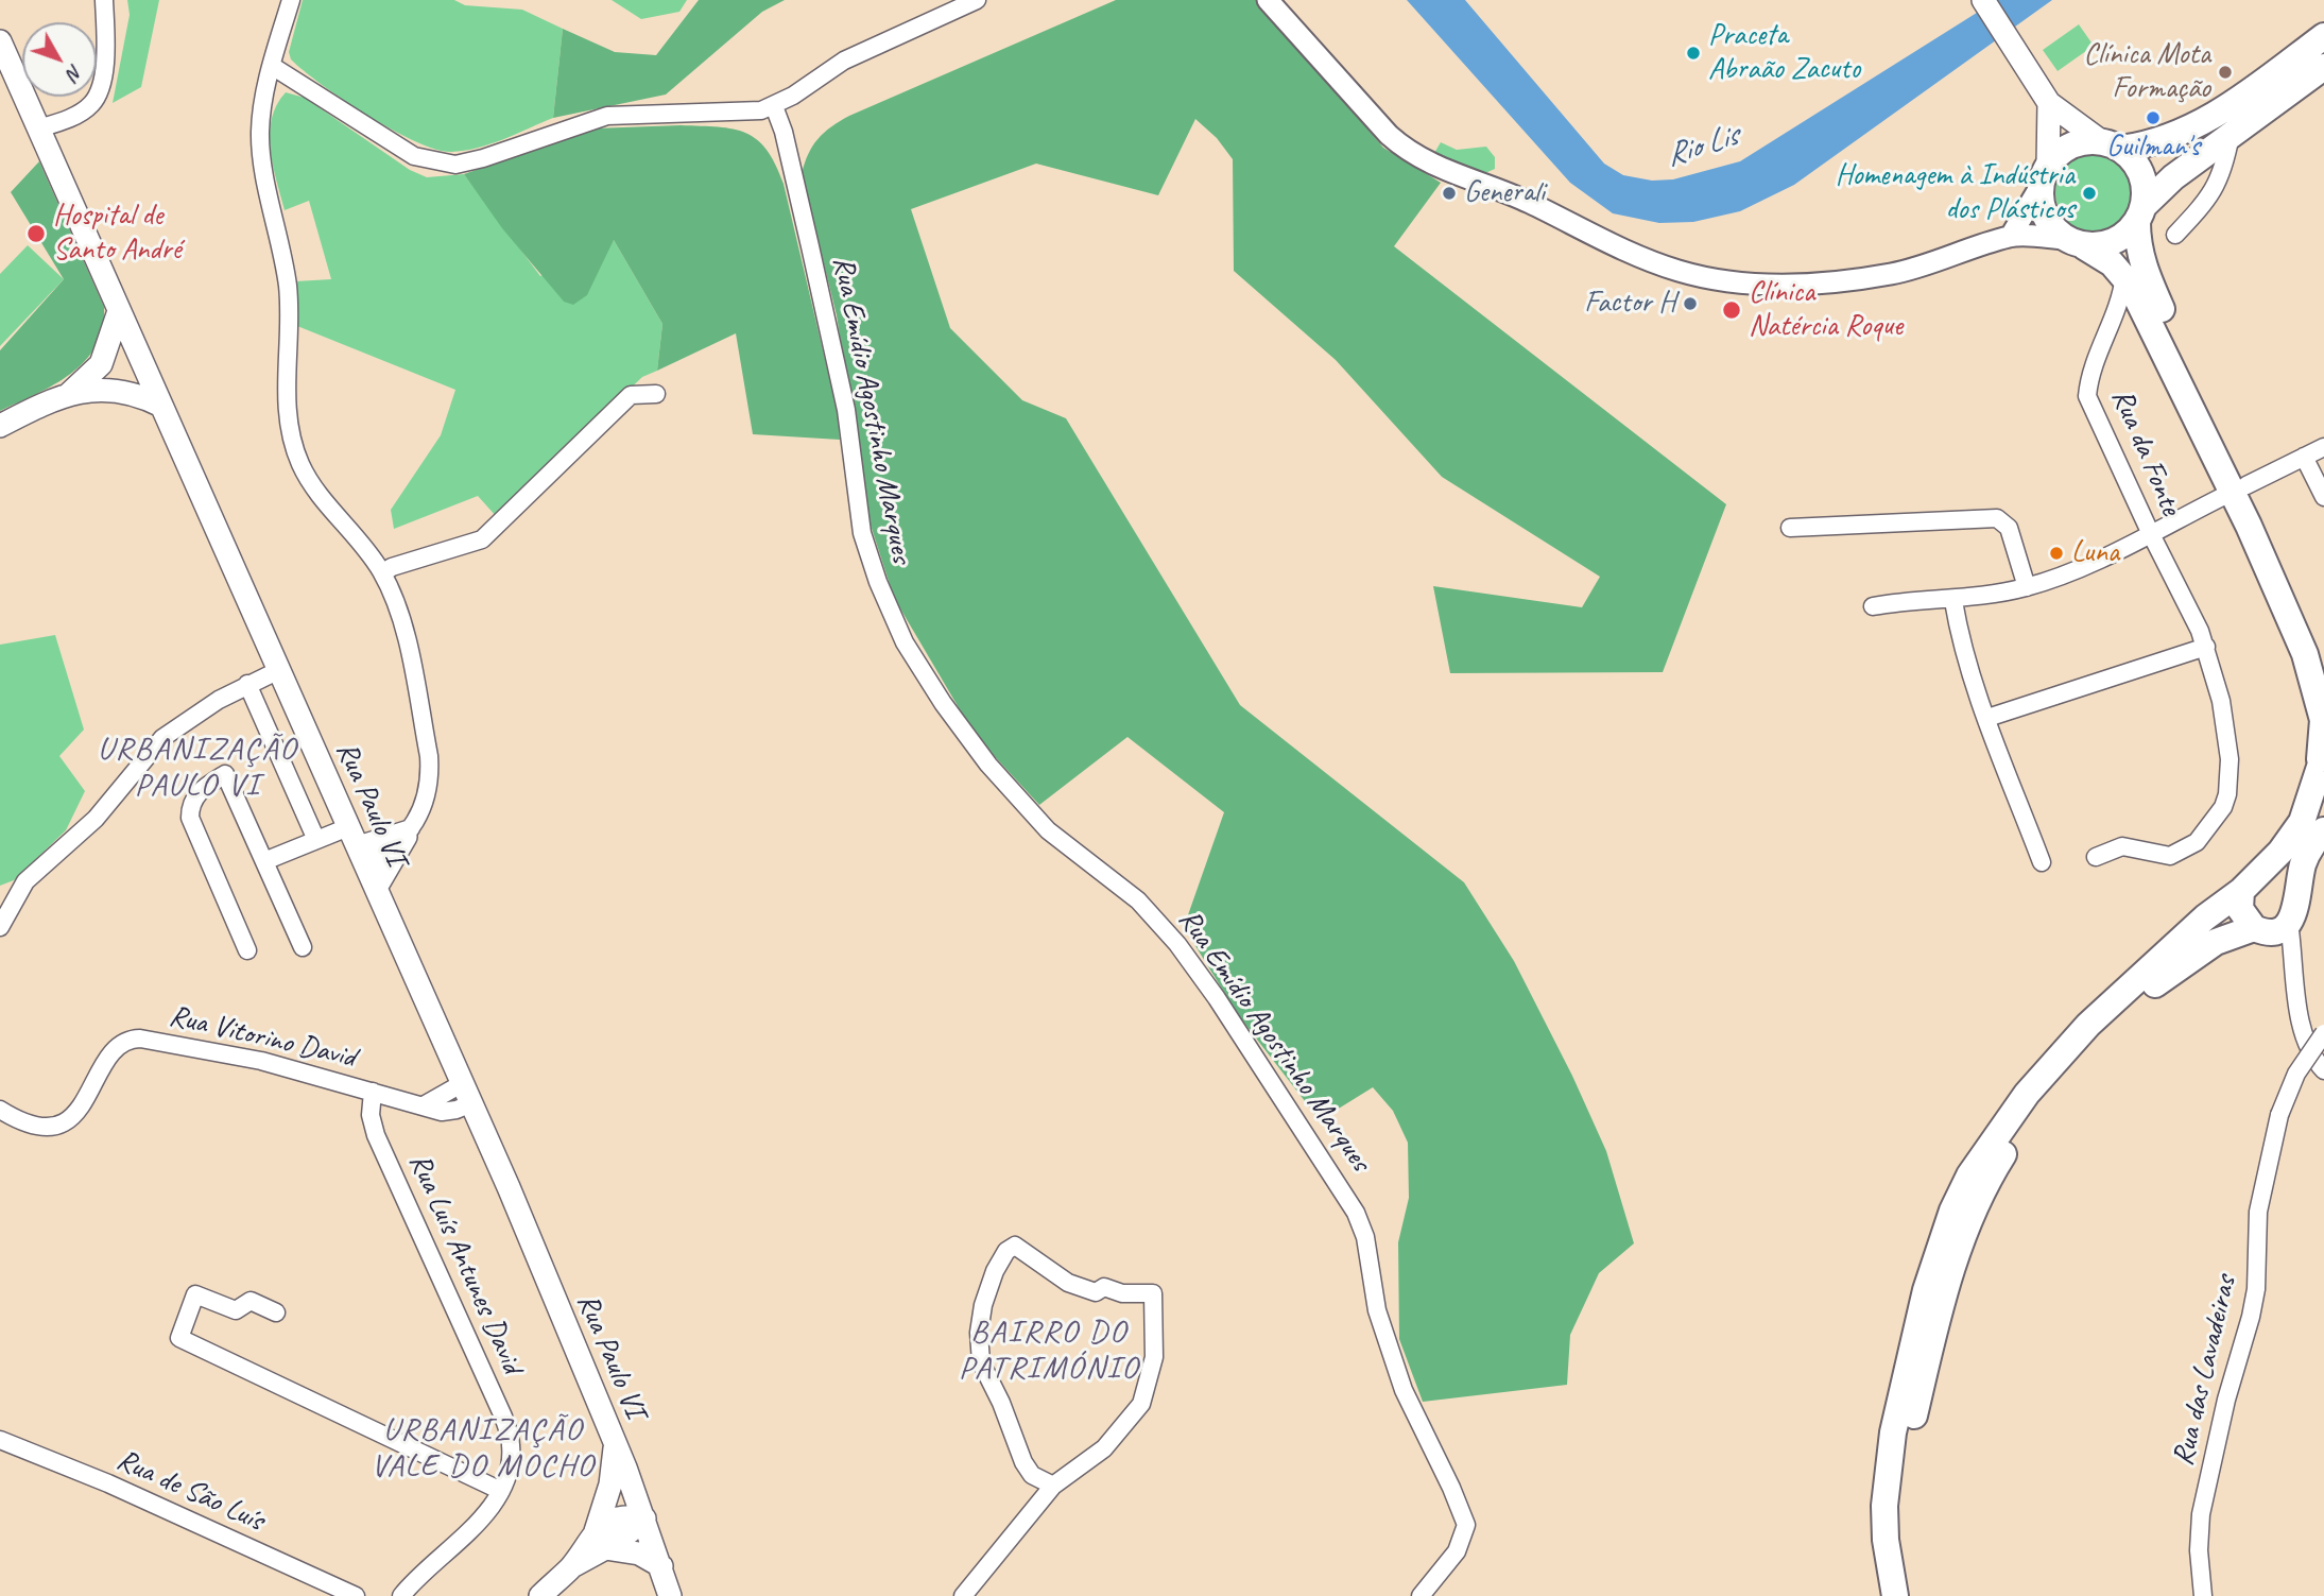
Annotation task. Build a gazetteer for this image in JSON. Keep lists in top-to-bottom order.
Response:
{
  "streets": {
    "main road": ["Rua Paulo VI"],
    "street": [
      "Rua Emídio Agostinho Marques",
      "Rua da Fonte",
      "Rua Vitorino David",
      "Rua Luís Antunes David",
      "Rua das Lavadeiras",
      "Rua de São Luís"
    ]
  },
  "crossings": [
    ["Rua Paulo VI", "Rua Vitorino David"],
    ["Rua Vitorino David", "Rua Luís Antunes David"]
  ],
  "districts": ["URBANIZAÇÃO PAULO VI", "BAIRRO DO PATRIMÓNIO", "URBANIZAÇÃO VALE DO MOCHO"],
  "water": ["Rio Lis"],
  "places": [
    "Praceta Abraão Zacuto",
    "Clínica Mota Formação",
    "Guilman's",
    "Generali",
    "Homenagem à Indústria dos Plásticos",
    "Hospital de Santo André",
    "Factor H",
    "Clínica Natércia Roque",
    "Luna"
  ],
  "north": "bottom right"
}
